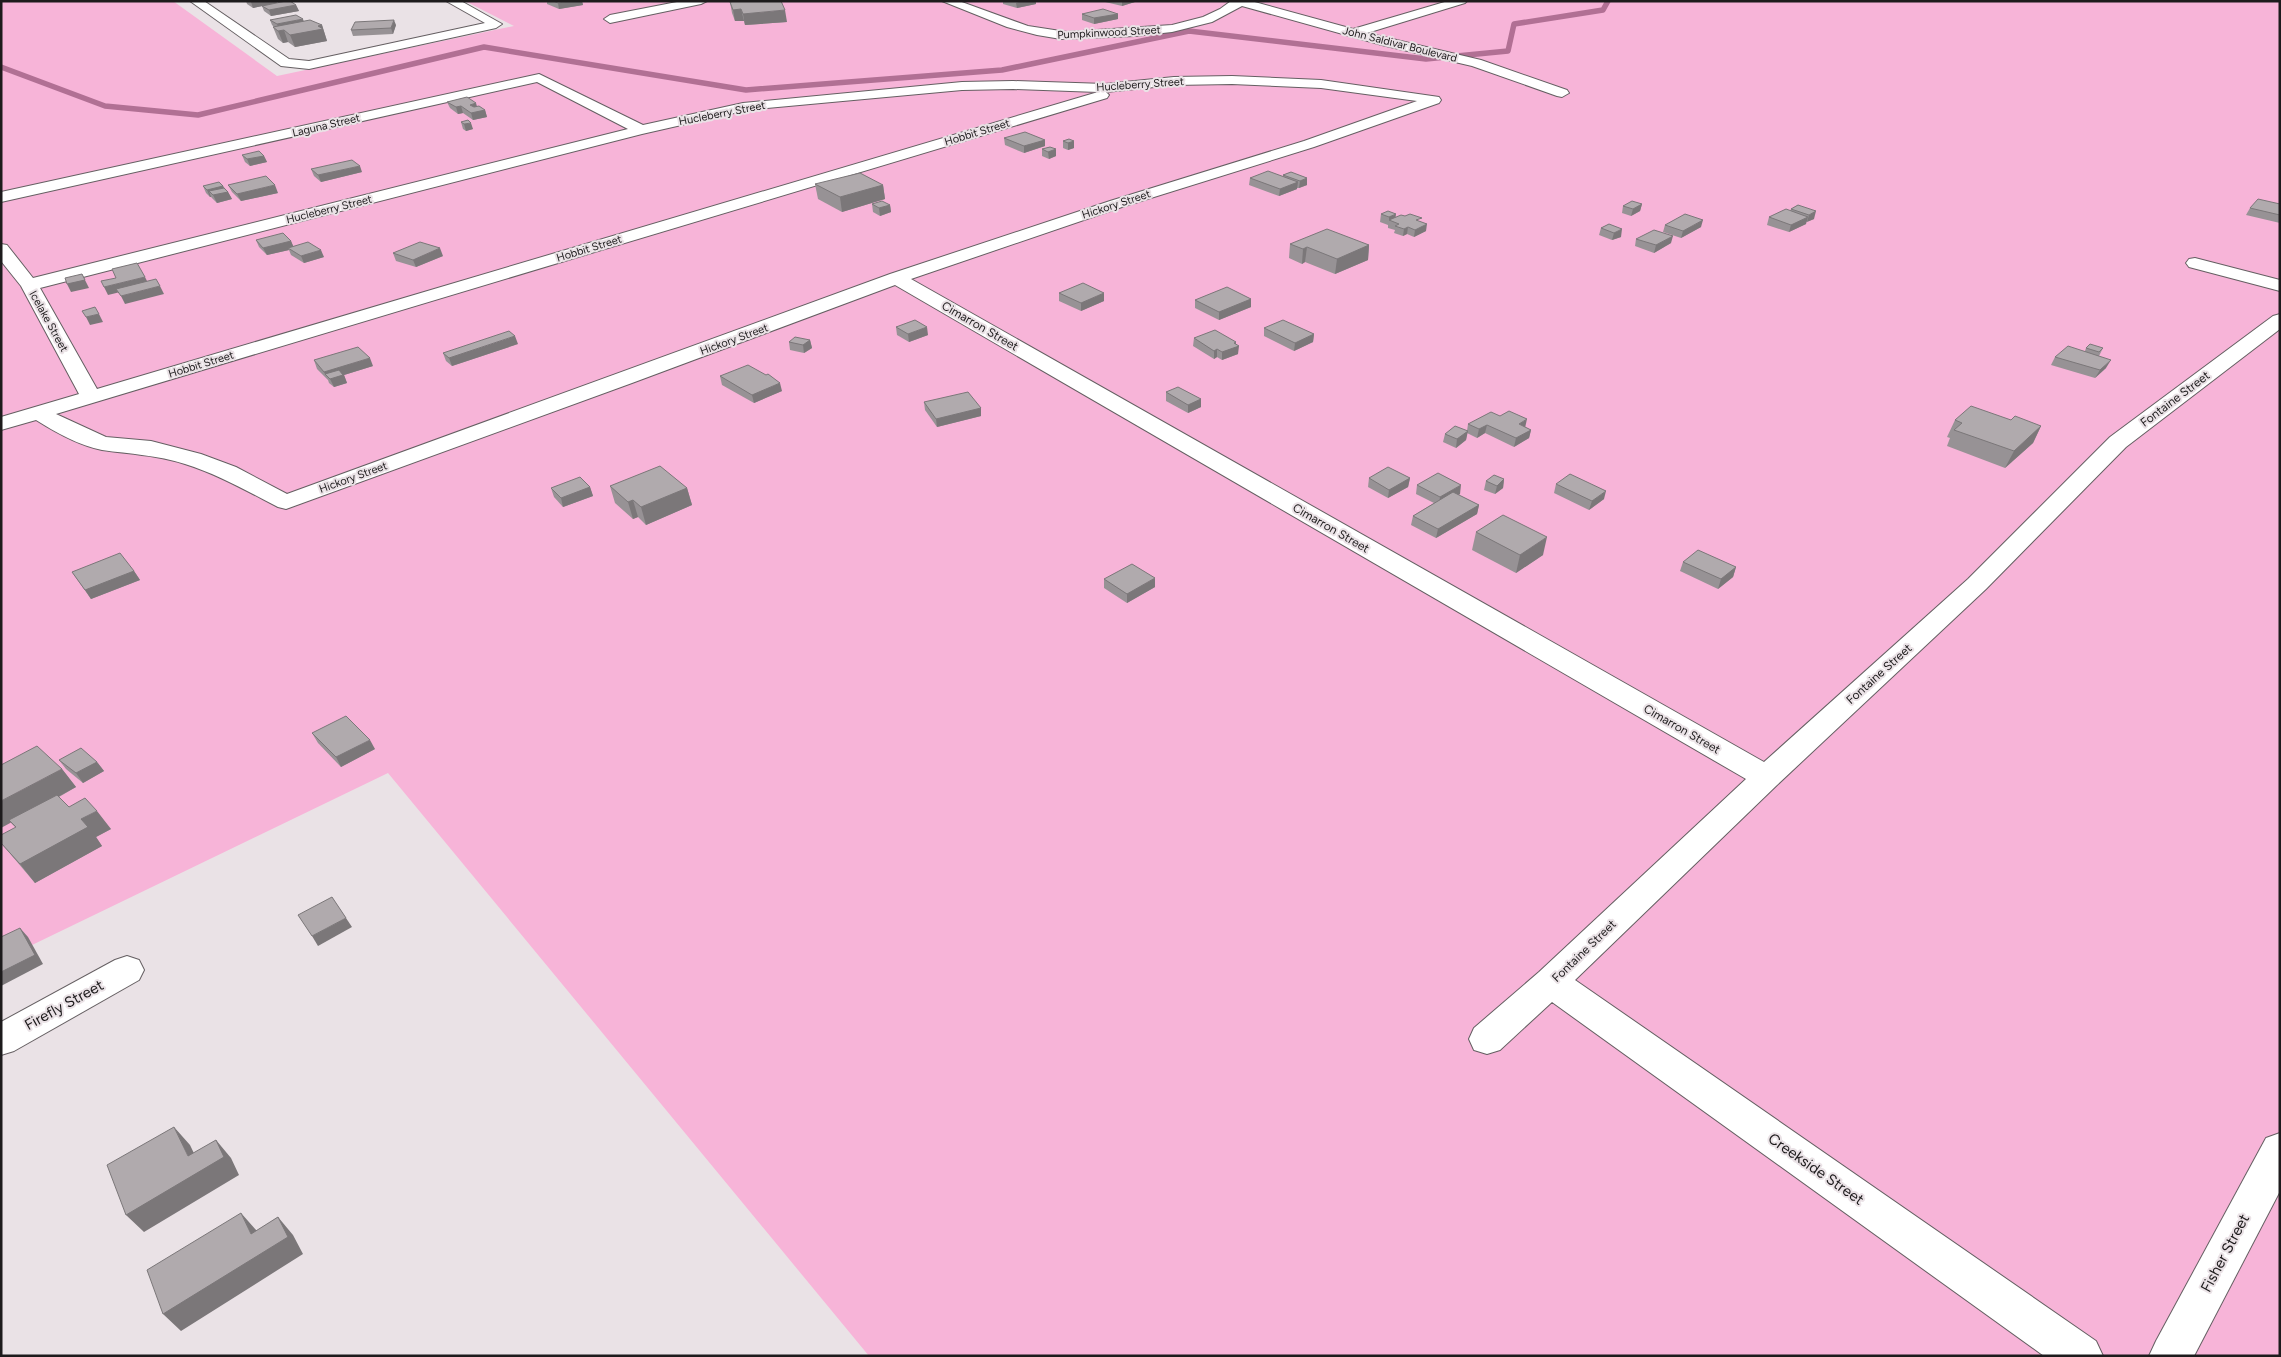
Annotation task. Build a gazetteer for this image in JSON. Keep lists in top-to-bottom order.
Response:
{
  "streets": {
    "street": [
      "Pumpkinwood Street",
      "John Saldivar Boulevard",
      "Hucleberry Street",
      "Laguna Street",
      "Hobbit Street",
      "Hickory Street",
      "Icelake Street",
      "Cimarron Street",
      "Fontaine Street",
      "Firefly Street",
      "Creekside Street",
      "Fisher Street"
    ]
  },
  "crossings": [
    ["Pumpkinwood Street", "John Saldivar Boulevard"],
    ["Hucleberry Street", "Laguna Street"],
    ["Hucleberry Street", "Hobbit Street"],
    ["Hucleberry Street", "Hickory Street"],
    ["Hucleberry Street", "Icelake Street"],
    ["Hobbit Street", "Hickory Street"],
    ["Hobbit Street", "Icelake Street"],
    ["Hickory Street", "Cimarron Street"],
    ["Cimarron Street", "Fontaine Street"],
    ["Fontaine Street", "Creekside Street"]
  ]
}
